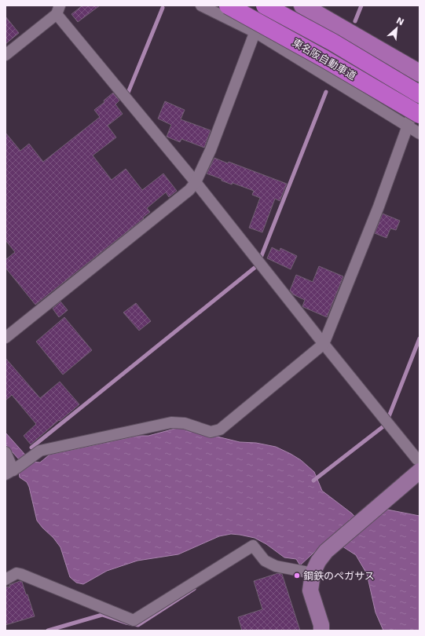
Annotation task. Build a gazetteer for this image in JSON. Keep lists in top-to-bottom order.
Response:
{
  "streets": {
    "highway": ["東名阪自動車道"]
  },
  "places": ["鋼鉄のペガサス"],
  "north": "top right"
}
